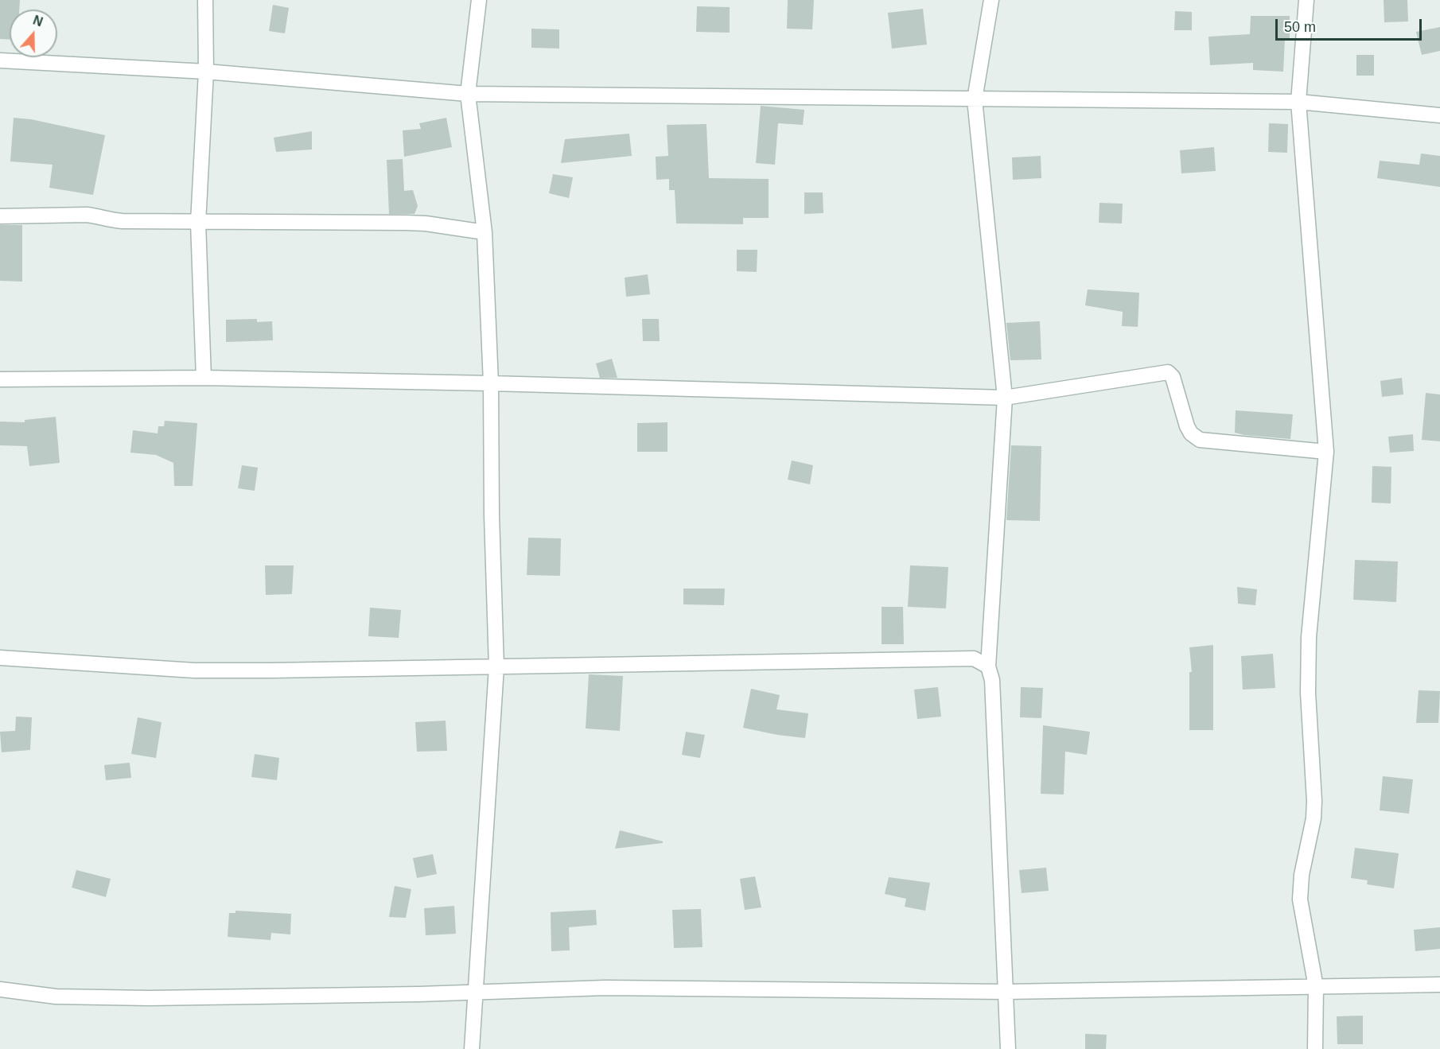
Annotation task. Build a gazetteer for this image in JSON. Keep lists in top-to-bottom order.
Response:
{
  "scale_bar": "50 m",
  "north": "top"
}
